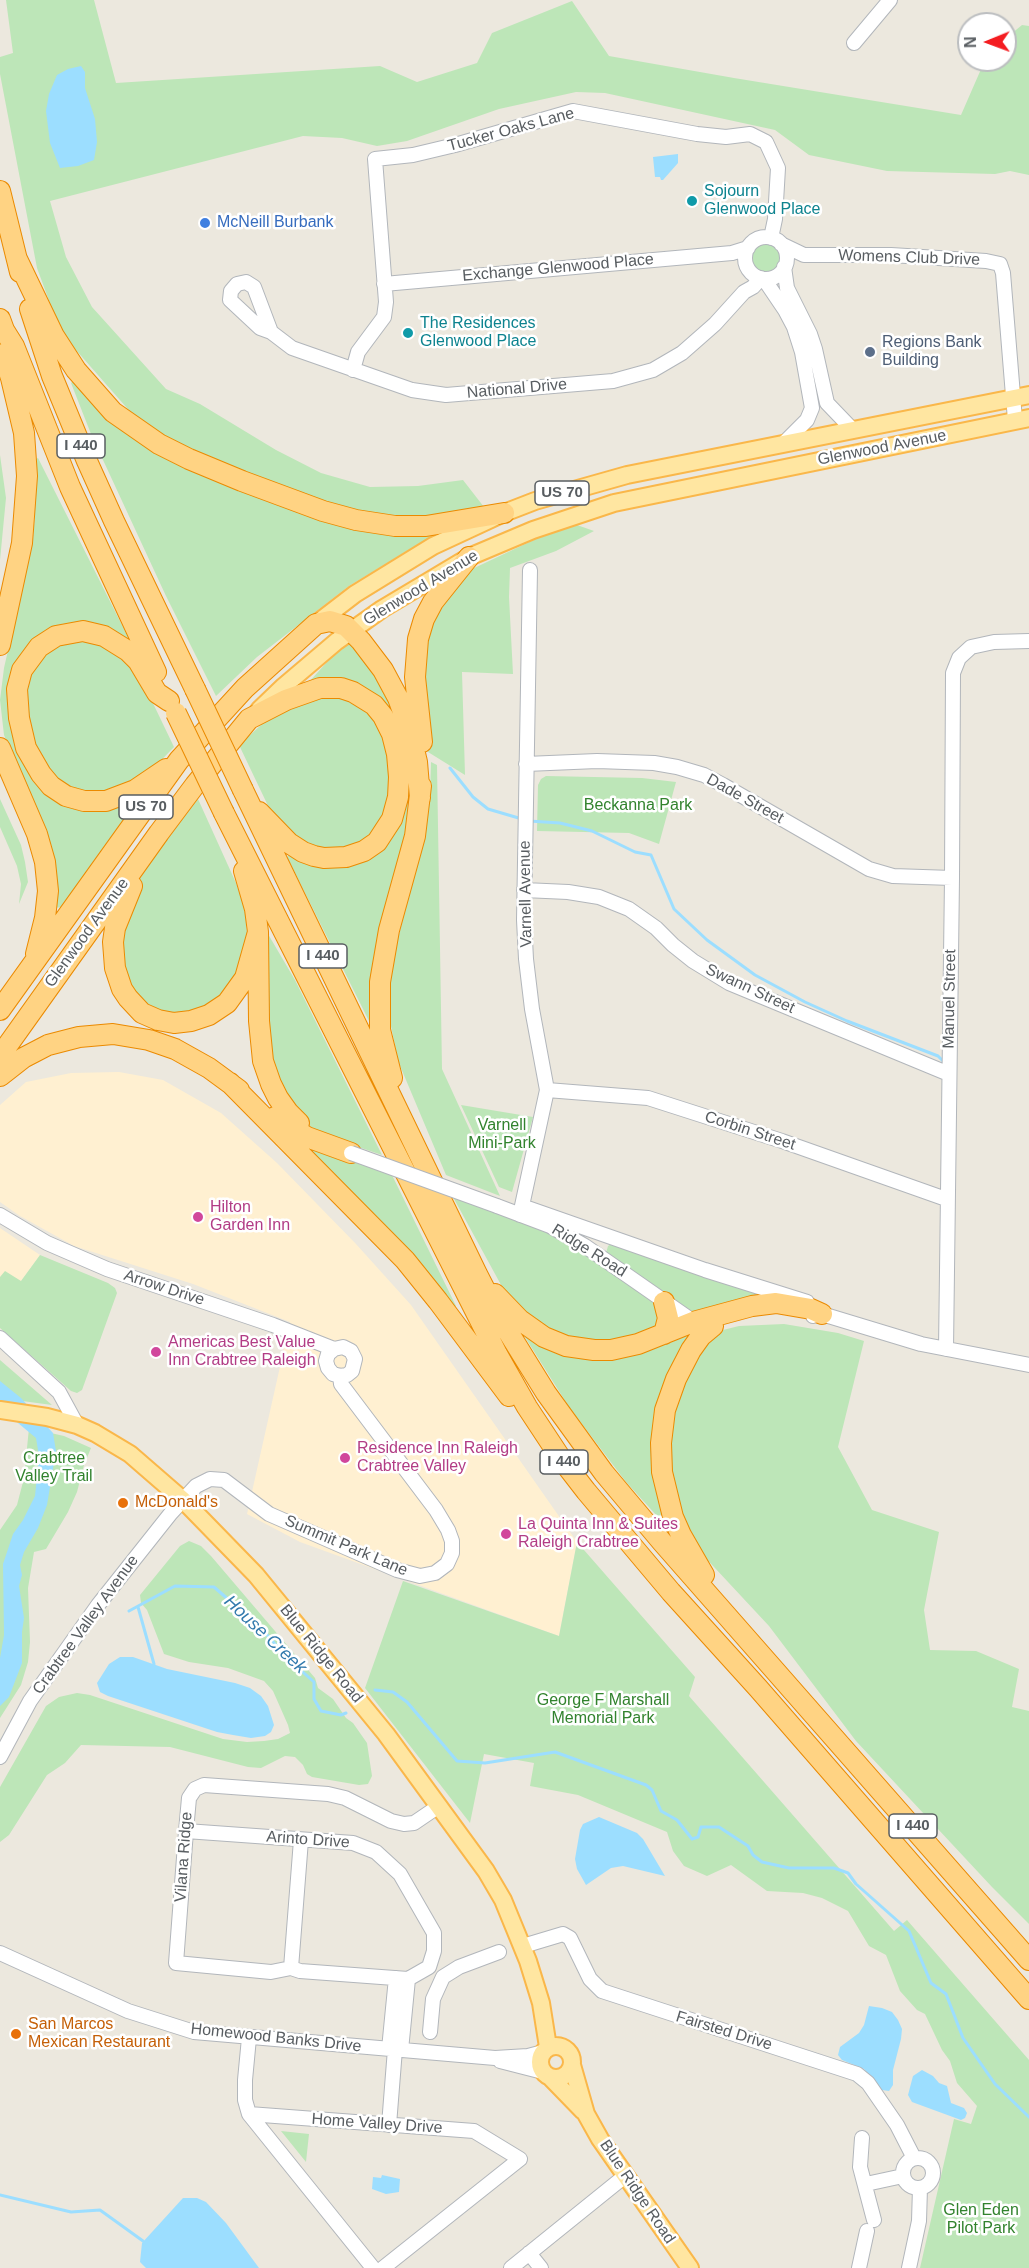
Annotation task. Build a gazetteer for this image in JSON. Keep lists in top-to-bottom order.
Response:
{
  "streets": {
    "highway": ["I 440", "Glenwood Avenue", "US 70"],
    "main road": ["Blue Ridge Road"],
    "street": [
      "Tucker Oaks Lane",
      "Womens Club Drive",
      "Exchange Glenwood Place",
      "National Drive",
      "Dade Street",
      "Varnell Avenue",
      "Swann Street",
      "Manuel Street",
      "Corbin Street",
      "Ridge Road",
      "Arrow Drive",
      "Summit Park Lane",
      "Crabtree Valley Avenue",
      "Arinto Drive",
      "Vilana Ridge",
      "Fairsted Drive",
      "Homewood Banks Drive",
      "Home Valley Drive"
    ]
  },
  "crossings": [
    ["Tucker Oaks Lane", "Womens Club Drive"],
    ["Tucker Oaks Lane", "Exchange Glenwood Place"],
    ["Tucker Oaks Lane", "National Drive"],
    ["Womens Club Drive", "Exchange Glenwood Place"],
    ["Womens Club Drive", "National Drive"],
    ["Womens Club Drive", "Glenwood Avenue"],
    ["Exchange Glenwood Place", "National Drive"],
    ["Dade Street", "Varnell Avenue"],
    ["Dade Street", "Manuel Street"],
    ["Varnell Avenue", "Swann Street"],
    ["Varnell Avenue", "Corbin Street"],
    ["Varnell Avenue", "Ridge Road"],
    ["Swann Street", "Manuel Street"],
    ["Manuel Street", "Corbin Street"],
    ["Manuel Street", "Ridge Road"],
    ["Arrow Drive", "Summit Park Lane"],
    ["Summit Park Lane", "Crabtree Valley Avenue"],
    ["Summit Park Lane", "Blue Ridge Road"],
    ["Crabtree Valley Avenue", "Blue Ridge Road"],
    ["Blue Ridge Road", "Vilana Ridge"],
    ["Blue Ridge Road", "Fairsted Drive"],
    ["Blue Ridge Road", "Homewood Banks Drive"],
    ["Arinto Drive", "Vilana Ridge"]
  ],
  "water": ["House Creek"],
  "parks": [
    "Beckanna Park",
    "Varnell Mini-Park",
    "Crabtree Valley Trail",
    "George F Marshall Memorial Park",
    "Glen Eden Pilot Park"
  ],
  "places": [
    "Sojourn Glenwood Place",
    "McNeill Burbank",
    "The Residences Glenwood Place",
    "Regions Bank Building",
    "Hilton Garden Inn",
    "Americas Best Value Inn Crabtree Raleigh",
    "Residence Inn Raleigh Crabtree Valley",
    "McDonald's",
    "La Quinta Inn & Suites Raleigh Crabtree",
    "San Marcos Mexican Restaurant"
  ],
  "north": "left"
}
